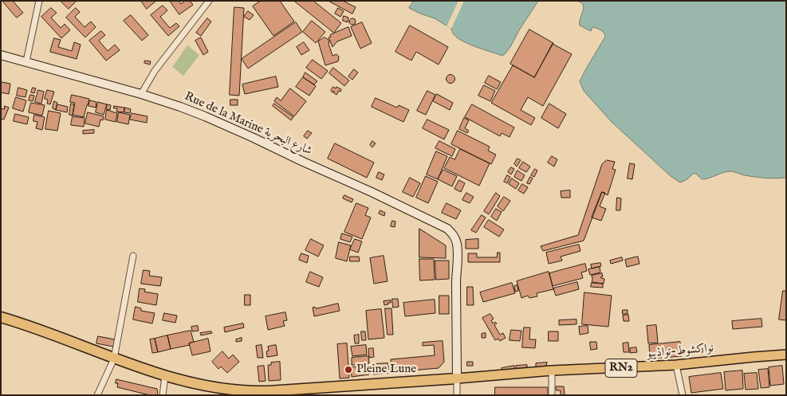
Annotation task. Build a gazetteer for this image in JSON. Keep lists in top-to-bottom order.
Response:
{
  "streets": {
    "highway": ["RN2"],
    "main road": ["نواكشوط-نواذيبو"],
    "street": ["Rue de la Marine شارع البحرية"]
  },
  "crossings": [
    ["Rue de la Marine شارع البحرية", "نواكشوط-نواذيبو"],
    ["Rue de la Marine شارع البحرية", "RN2"],
    ["نواكشوط-نواذيبو", "RN2"]
  ],
  "places": ["Pleine Lune"]
}
